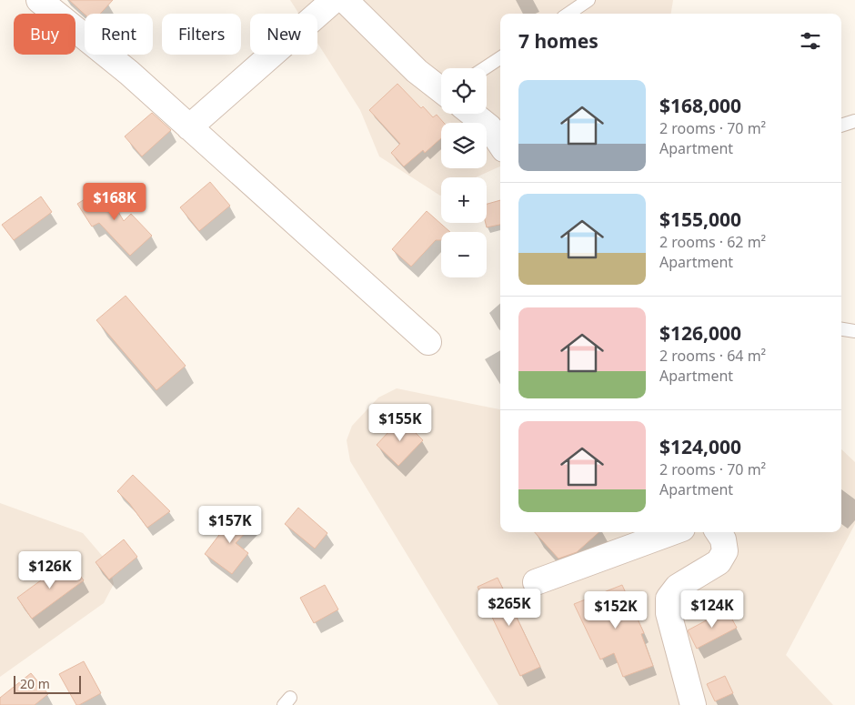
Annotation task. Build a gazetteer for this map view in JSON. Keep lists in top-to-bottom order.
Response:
{
  "scale_bar": "20 m",
  "page": {
    "chip": [
      "Buy",
      "Rent",
      "Filters",
      "New"
    ],
    "heading": "7 homes",
    "map_buttons": ["+", "−"],
    "list": [
      {
        "name": "$168,000",
        "note": "2 rooms · 70 m² · Apartment"
      },
      {
        "name": "$155,000",
        "note": "2 rooms · 62 m² · Apartment"
      },
      {
        "name": "$126,000",
        "note": "2 rooms · 64 m² · Apartment"
      },
      {
        "name": "$124,000",
        "note": "2 rooms · 70 m² · Apartment"
      }
    ],
    "price": [
      "$168K",
      "$155K",
      "$157K",
      "$126K",
      "$265K",
      "$124K",
      "$152K"
    ],
    "scale": "20 m"
  }
}
